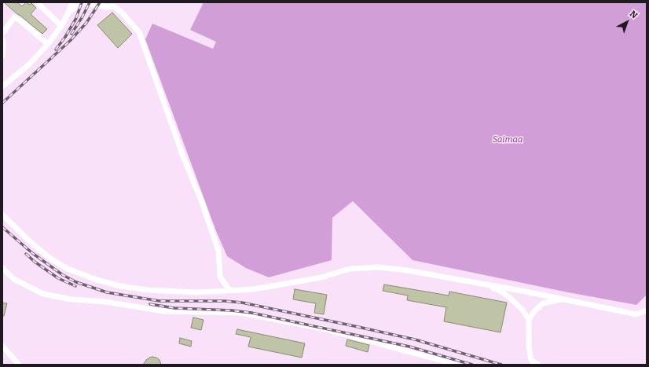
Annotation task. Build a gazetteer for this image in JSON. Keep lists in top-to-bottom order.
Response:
{
  "water": ["Saimaa"],
  "north": "top right"
}
